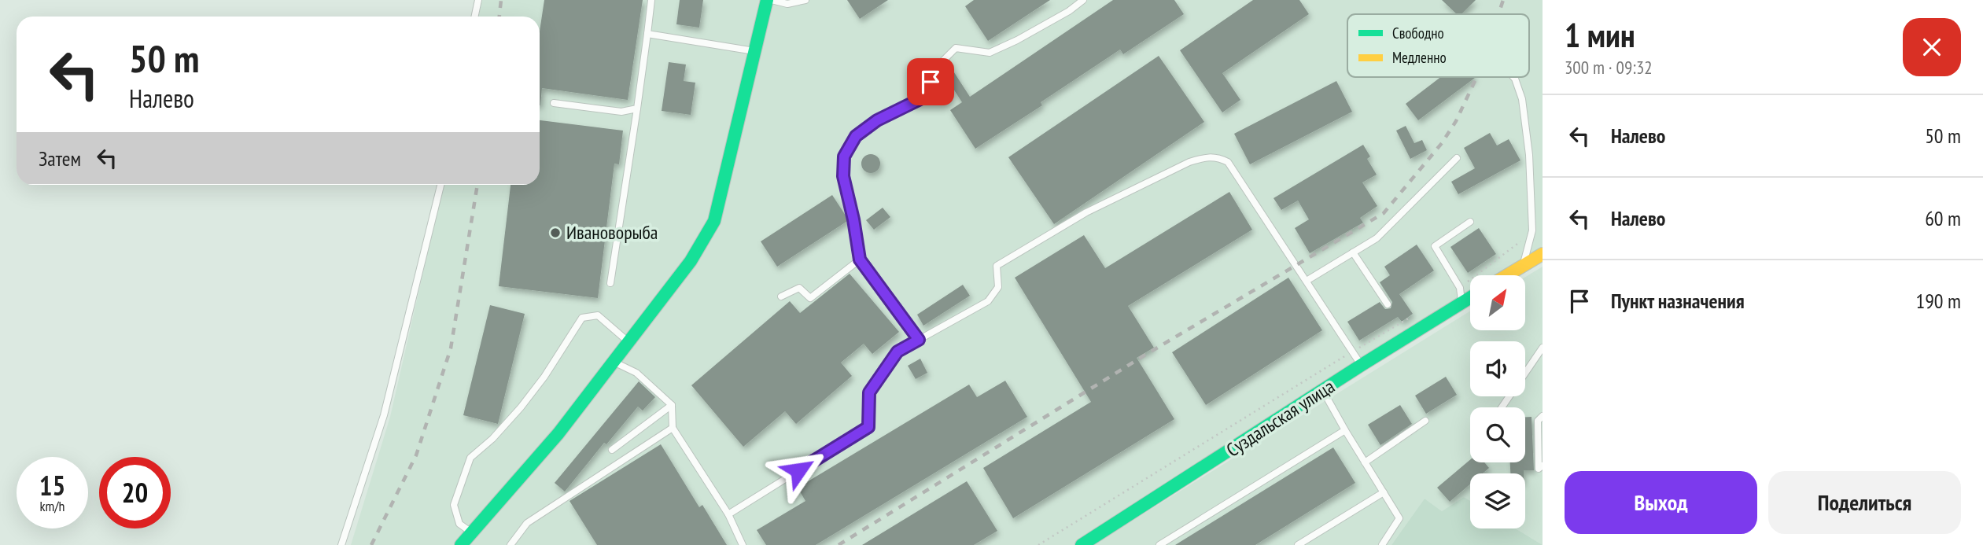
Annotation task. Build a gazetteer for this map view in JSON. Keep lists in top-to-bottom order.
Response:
{
  "streets": {
    "street": ["Суздальская улица"]
  },
  "places": ["Ивановорыба"],
  "legend": ["Свободно", "Медленно"],
  "north": "top right",
  "page": {
    "heading": ["1 мин", "300 m · 09:32"],
    "turn": ["50 m", "Налево"],
    "list": [
      {
        "name": "Налево",
        "value": "50 m"
      },
      {
        "name": "Налево",
        "value": "60 m"
      },
      {
        "name": "Пункт назначения",
        "value": "190 m"
      }
    ],
    "then": "Затем",
    "speed": "15 km/h",
    "limit": "20",
    "buttons": ["Выход", "Поделиться"]
  }
}
